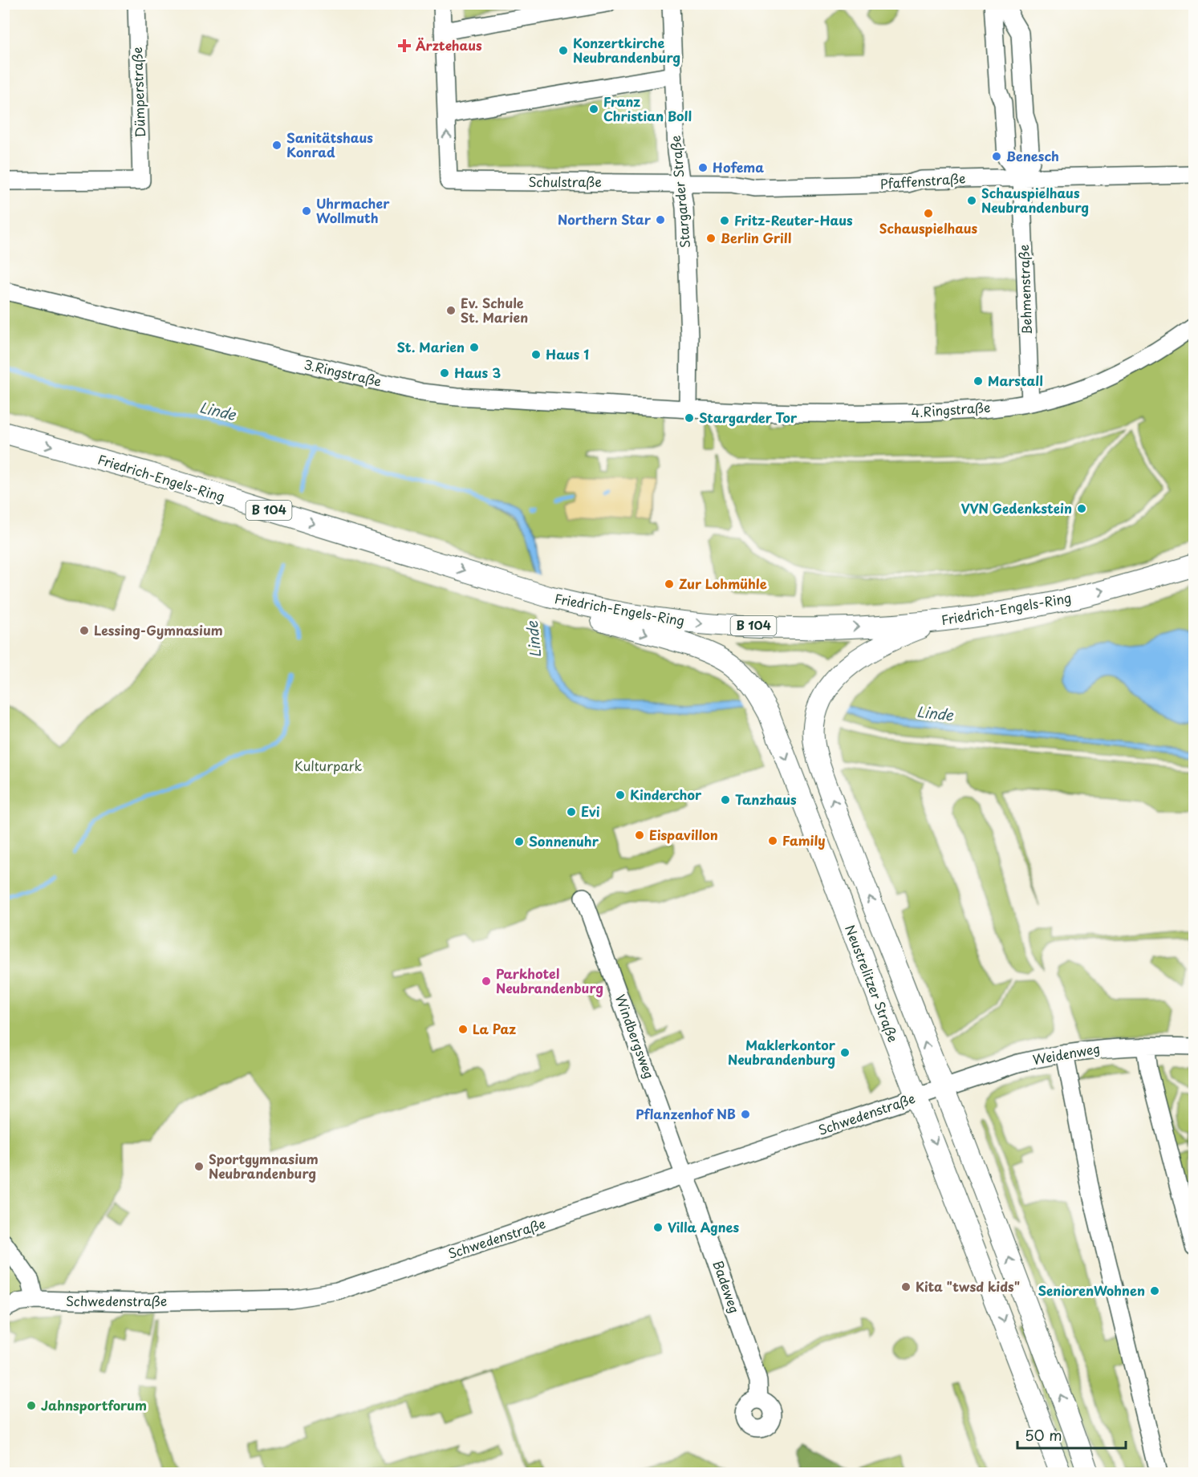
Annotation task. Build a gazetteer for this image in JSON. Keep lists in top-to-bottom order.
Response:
{
  "streets": {
    "main road": ["Friedrich-Engels-Ring", "B 104", "Neustrelitzer Straße"],
    "street": [
      "Dümperstraße",
      "Pfaffenstraße",
      "Schulstraße",
      "Stargarder Straße",
      "Behmenstraße",
      "3.Ringstraße",
      "4.Ringstraße",
      "Windbergsweg",
      "Weidenweg",
      "Schwedenstraße",
      "Badeweg"
    ]
  },
  "crossings": [
    ["Pfaffenstraße", "Schulstraße"],
    ["Pfaffenstraße", "Stargarder Straße"],
    ["Pfaffenstraße", "Behmenstraße"],
    ["Schulstraße", "Stargarder Straße"],
    ["Stargarder Straße", "3.Ringstraße"],
    ["Stargarder Straße", "4.Ringstraße"],
    ["Behmenstraße", "4.Ringstraße"],
    ["3.Ringstraße", "4.Ringstraße"],
    ["Friedrich-Engels-Ring", "Neustrelitzer Straße"],
    ["Neustrelitzer Straße", "Schwedenstraße"],
    ["Windbergsweg", "Schwedenstraße"],
    ["Windbergsweg", "Badeweg"],
    ["Weidenweg", "Schwedenstraße"],
    ["Schwedenstraße", "Badeweg"]
  ],
  "one_way": ["Schulstraße", "Friedrich-Engels-Ring"],
  "water": ["Linde"],
  "parks": ["Kulturpark"],
  "places": {
    "health": ["Ärztehaus"],
    "other": [
      "Konzertkirche Neubrandenburg",
      "Franz Christian Boll",
      "Sanitätshaus Konrad",
      "Benesch",
      "Hofema",
      "Schauspielhaus Neubrandenburg",
      "Uhrmacher Wollmuth",
      "Schauspielhaus",
      "Northern Star",
      "Fritz-Reuter-Haus",
      "Berlin Grill",
      "Ev. Schule St. Marien",
      "St. Marien",
      "Haus 1",
      "Haus 3",
      "Marstall",
      "Stargarder Tor",
      "VVN Gedenkstein",
      "Zur Lohmühle",
      "Lessing-Gymnasium",
      "Kinderchor",
      "Tanzhaus",
      "Evi",
      "Eispavillon",
      "Family",
      "Sonnenuhr",
      "Parkhotel Neubrandenburg",
      "La Paz",
      "Maklerkontor Neubrandenburg",
      "Pflanzenhof NB",
      "Sportgymnasium Neubrandenburg",
      "Villa Agnes",
      "Kita \"twsd kids\"",
      "SeniorenWohnen",
      "Jahnsportforum"
    ]
  },
  "scale_bar": "50 m"
}
